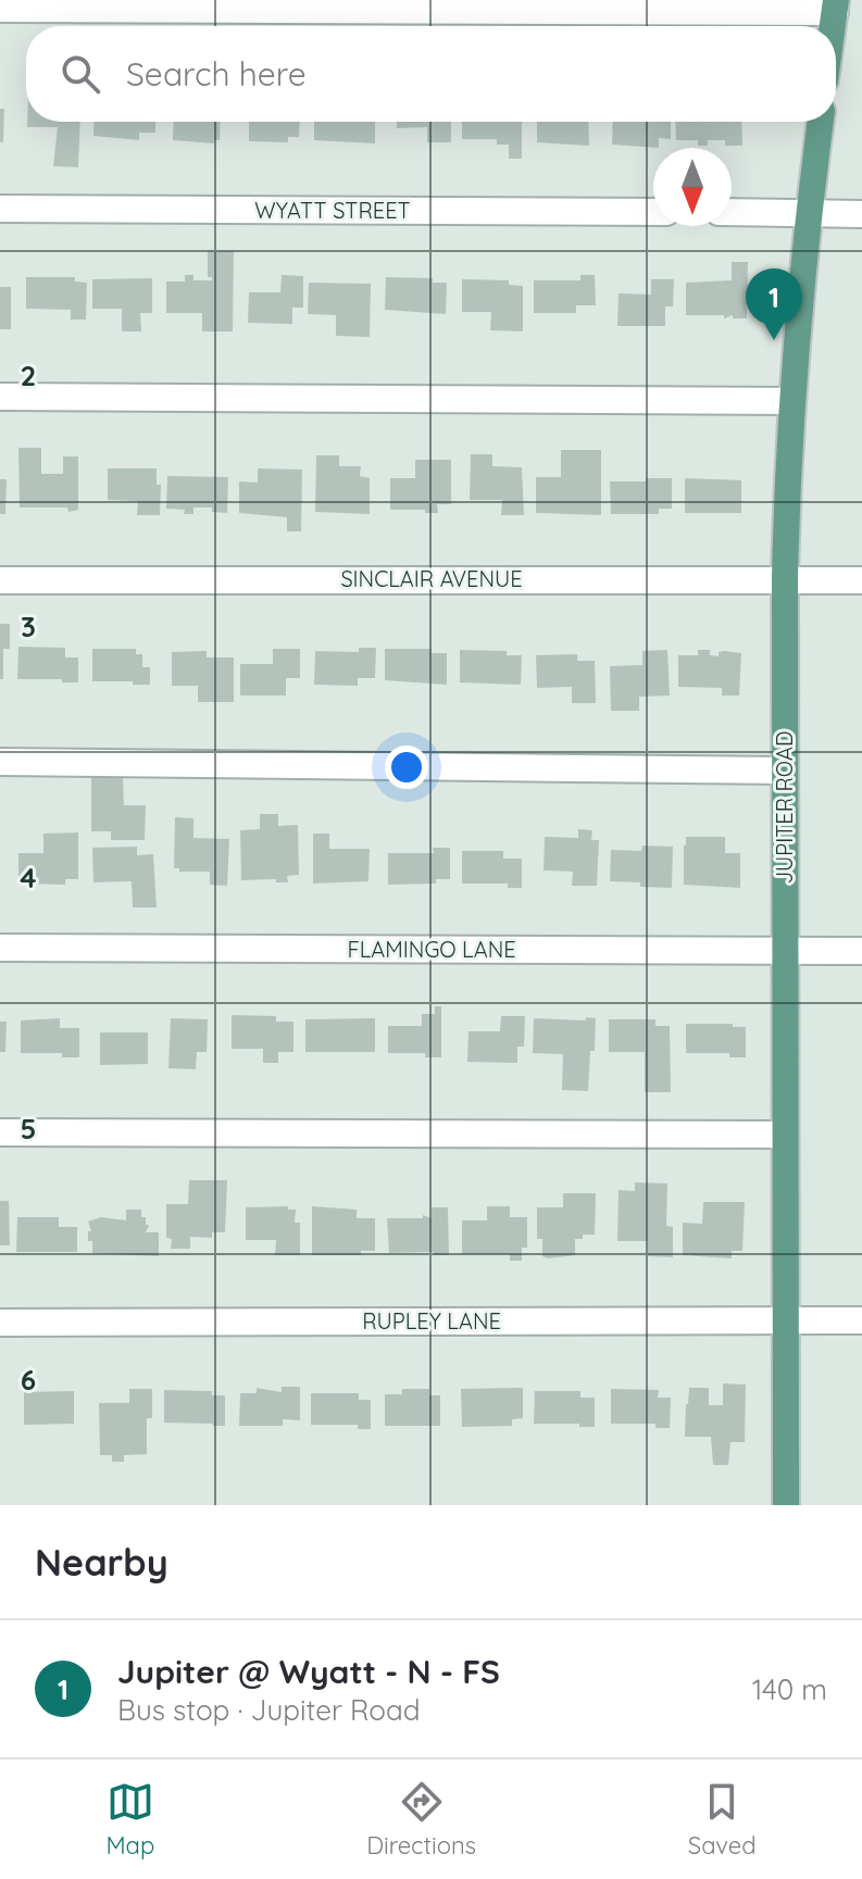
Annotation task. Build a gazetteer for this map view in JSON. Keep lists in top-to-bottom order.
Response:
{
  "streets": {
    "main road": ["JUPITER ROAD"],
    "street": [
      "WYATT STREET",
      "SINCLAIR AVENUE",
      "FLAMINGO LANE",
      "RUPLEY LANE"
    ]
  },
  "crossings": [
    ["SINCLAIR AVENUE", "JUPITER ROAD"],
    ["JUPITER ROAD", "FLAMINGO LANE"],
    ["JUPITER ROAD", "RUPLEY LANE"]
  ],
  "north": "bottom",
  "page": {
    "search": "Search here",
    "pins": "1",
    "heading": "Nearby",
    "list": [
      {
        "mark": "1",
        "name": "Jupiter @ Wyatt - N - FS",
        "note": "Bus stop · Jupiter Road",
        "value": "140 m"
      }
    ],
    "nav": ["Map", "Directions", "Saved"]
  },
  "grid": {
    "rows": [
      "2",
      "3",
      "4",
      "5",
      "6"
    ]
  }
}
